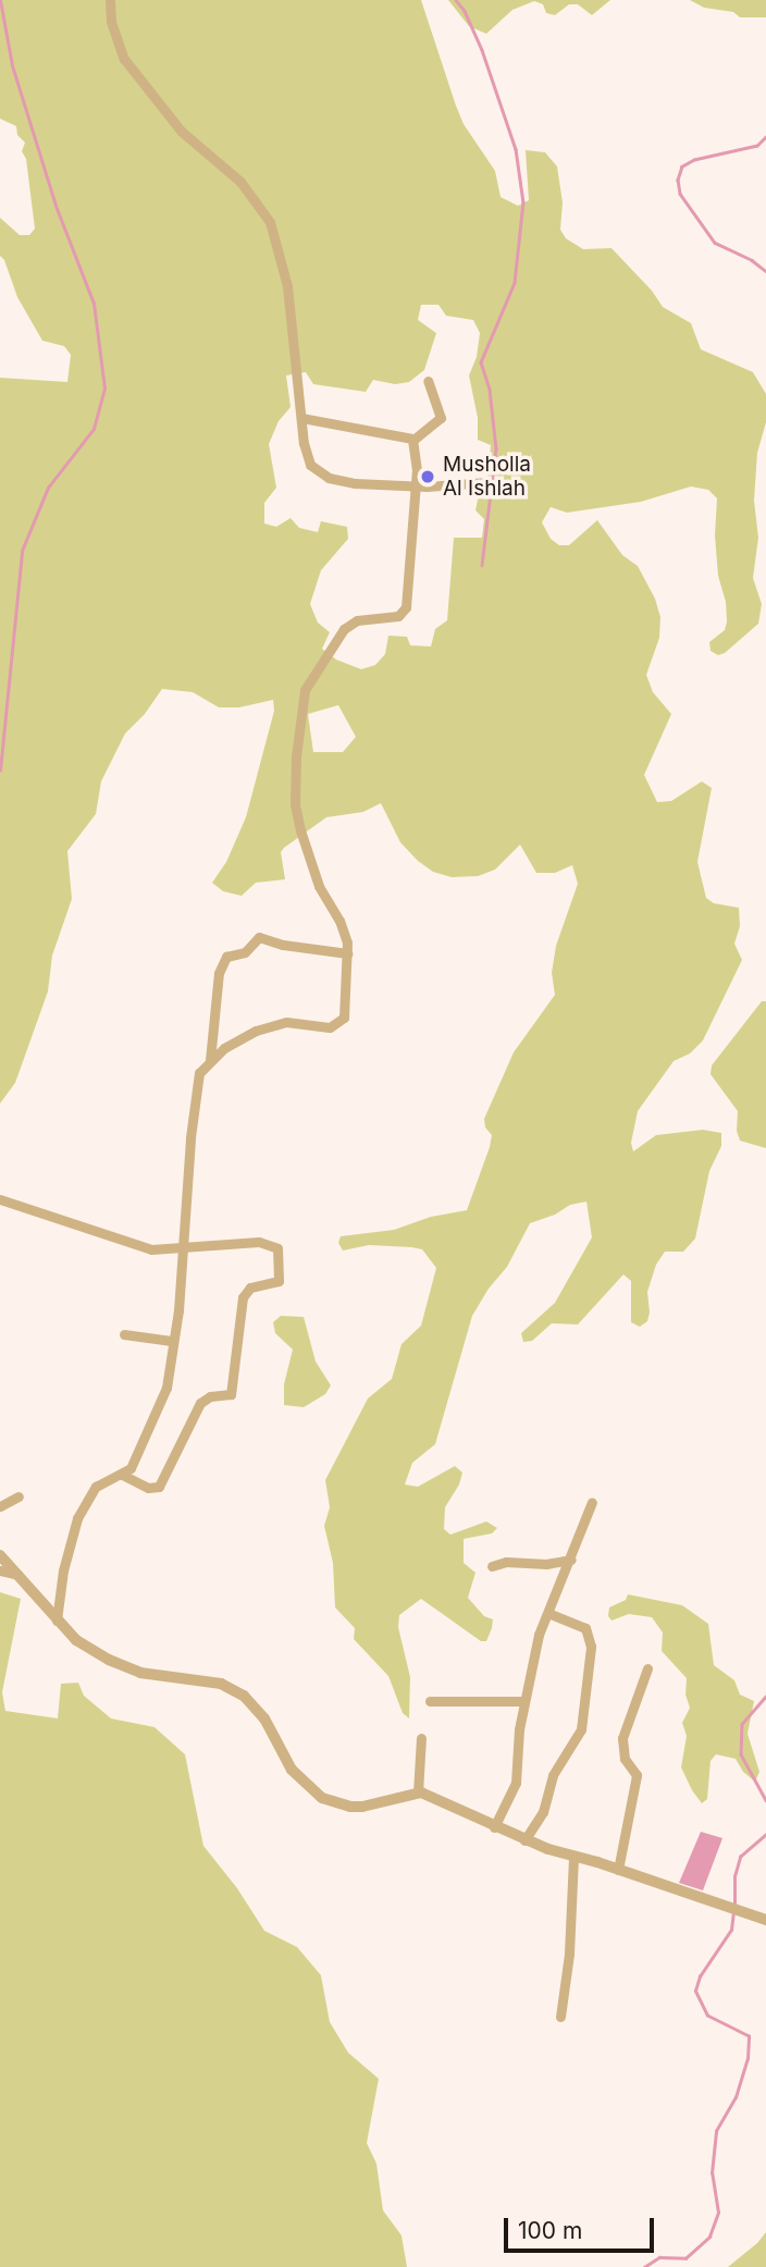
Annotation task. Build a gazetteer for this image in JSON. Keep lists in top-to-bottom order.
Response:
{
  "places": ["Musholla Al Ishlah"],
  "scale_bar": "100 m"
}
